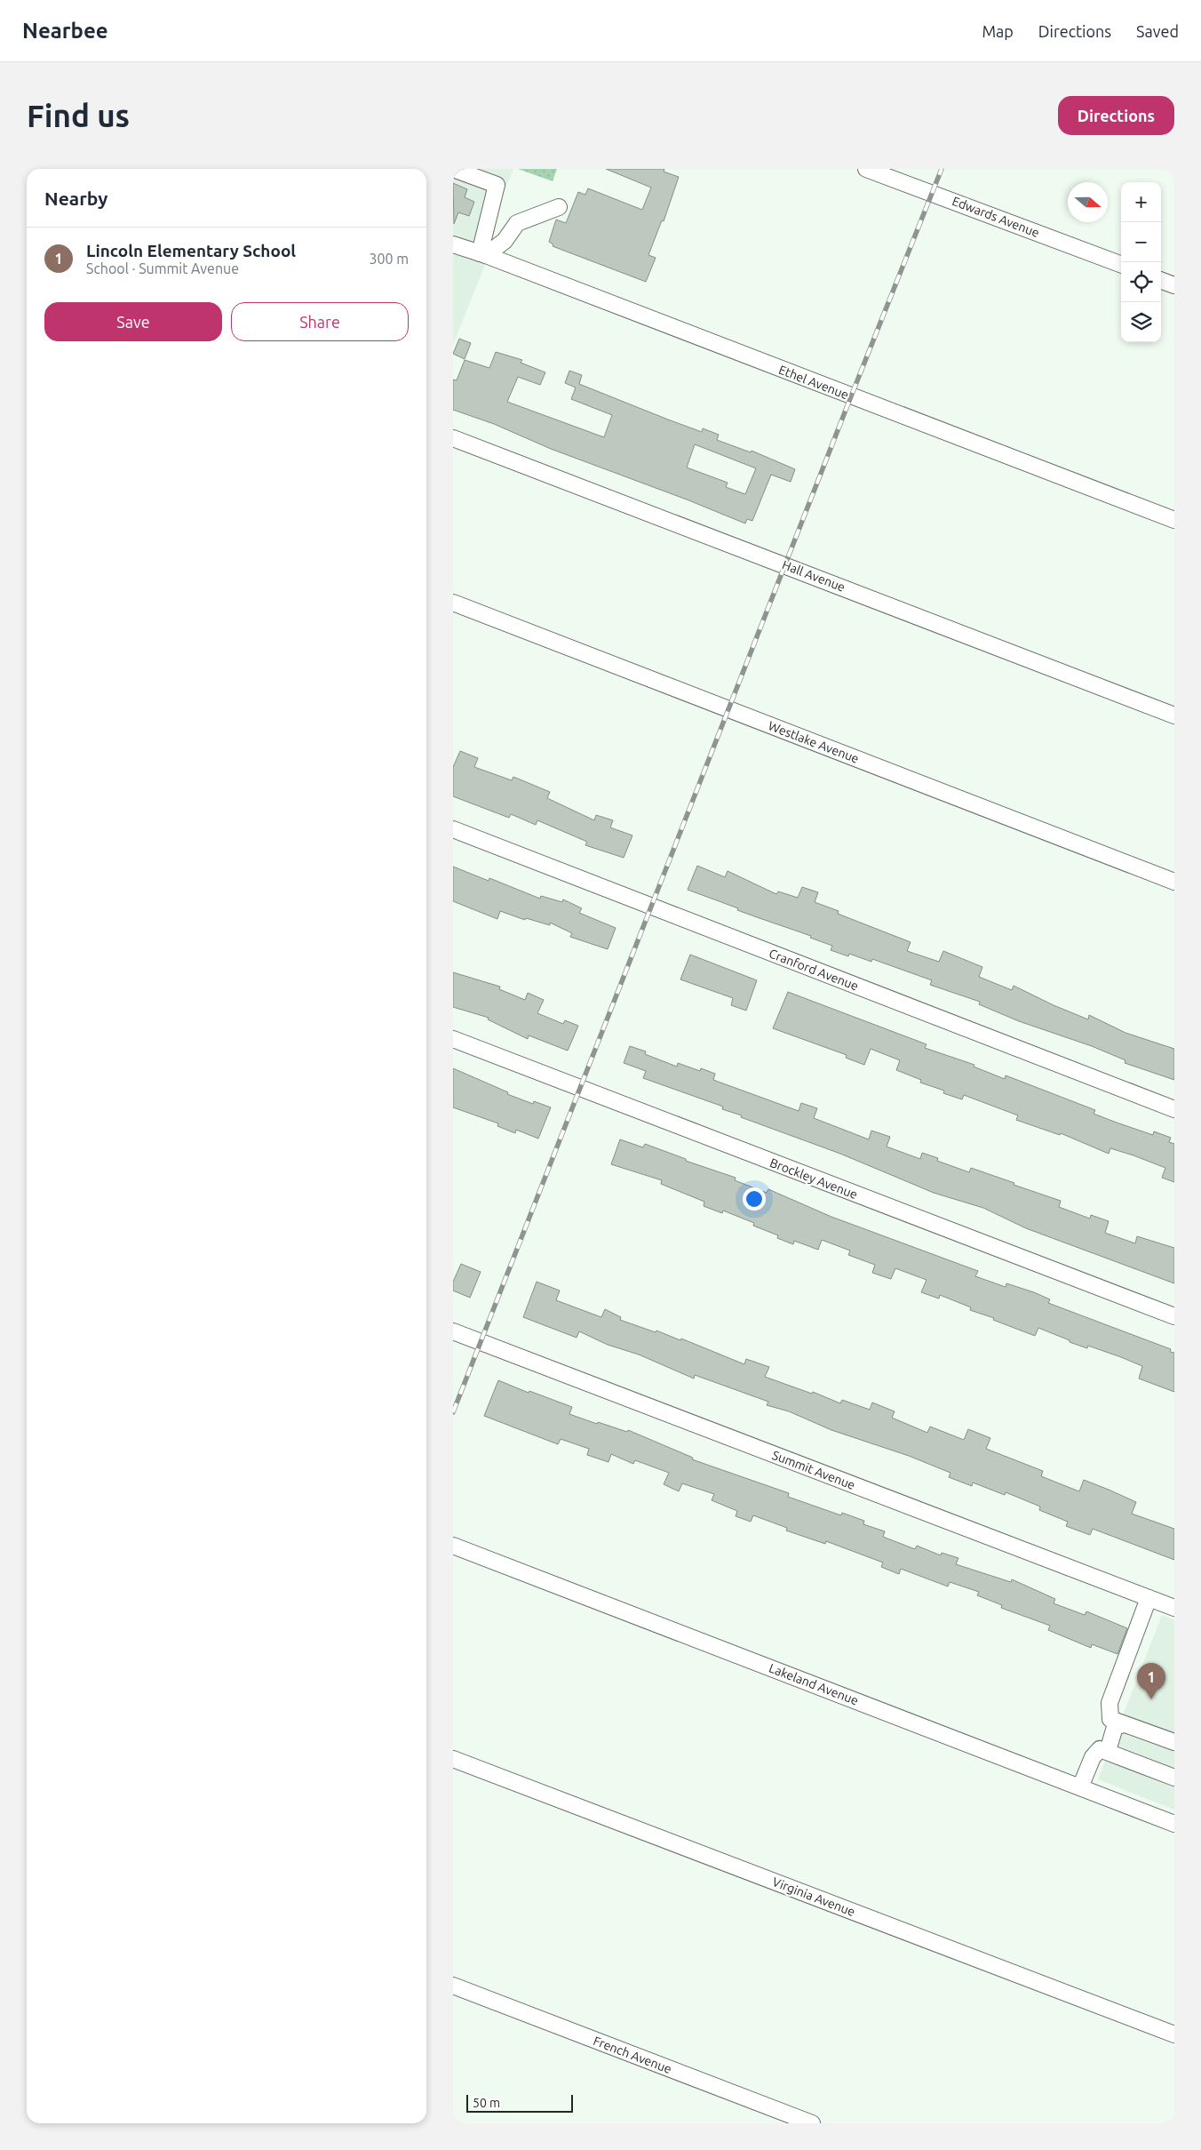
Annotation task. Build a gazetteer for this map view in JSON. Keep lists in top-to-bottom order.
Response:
{
  "streets": {
    "street": [
      "Edwards Avenue",
      "Ethel Avenue",
      "Hall Avenue",
      "Westlake Avenue",
      "Cranford Avenue",
      "Brockley Avenue",
      "Summit Avenue",
      "Lakeland Avenue",
      "Virginia Avenue",
      "French Avenue"
    ]
  },
  "scale_bar": "50 m",
  "north": "right",
  "page": {
    "header": "Nearbee",
    "nav": ["Map", "Directions", "Saved"],
    "buttons": [
      "Directions",
      ["Save", "Share"]
    ],
    "title": "Find us",
    "heading": "Nearby",
    "map_buttons": ["+", "−"],
    "list": [
      {
        "mark": "1",
        "name": "Lincoln Elementary School",
        "note": "School · Summit Avenue",
        "value": "300 m"
      }
    ],
    "pins": "1",
    "scale": "50 m"
  }
}
